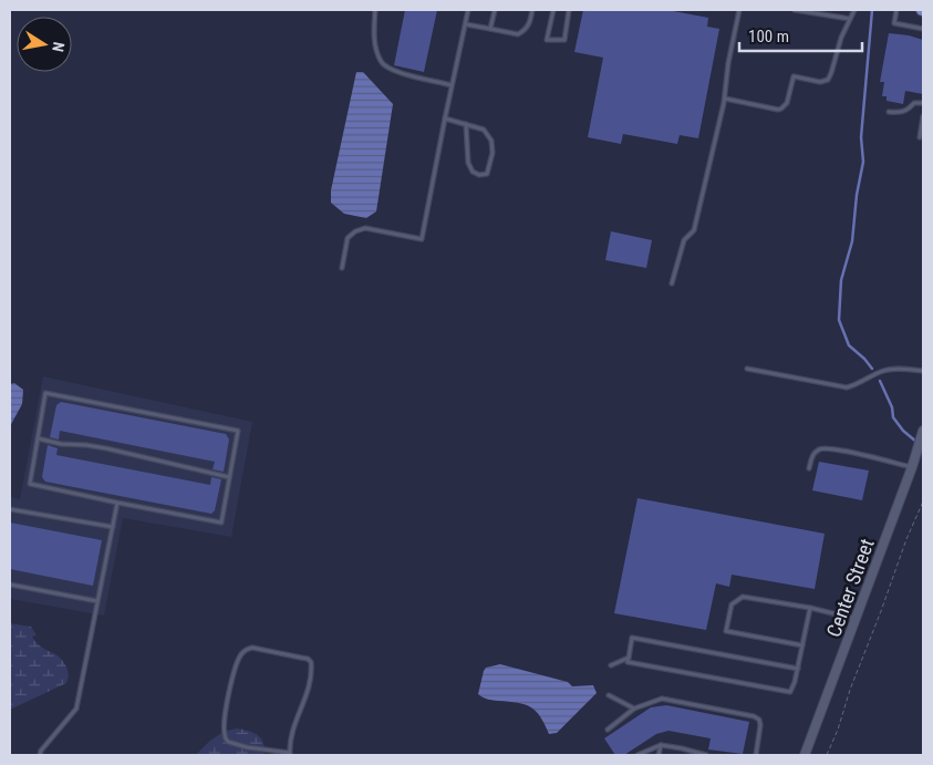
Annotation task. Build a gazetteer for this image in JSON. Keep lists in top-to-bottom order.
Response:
{
  "streets": {
    "street": ["Center Street"]
  },
  "scale_bar": "100 m",
  "north": "right"
}
